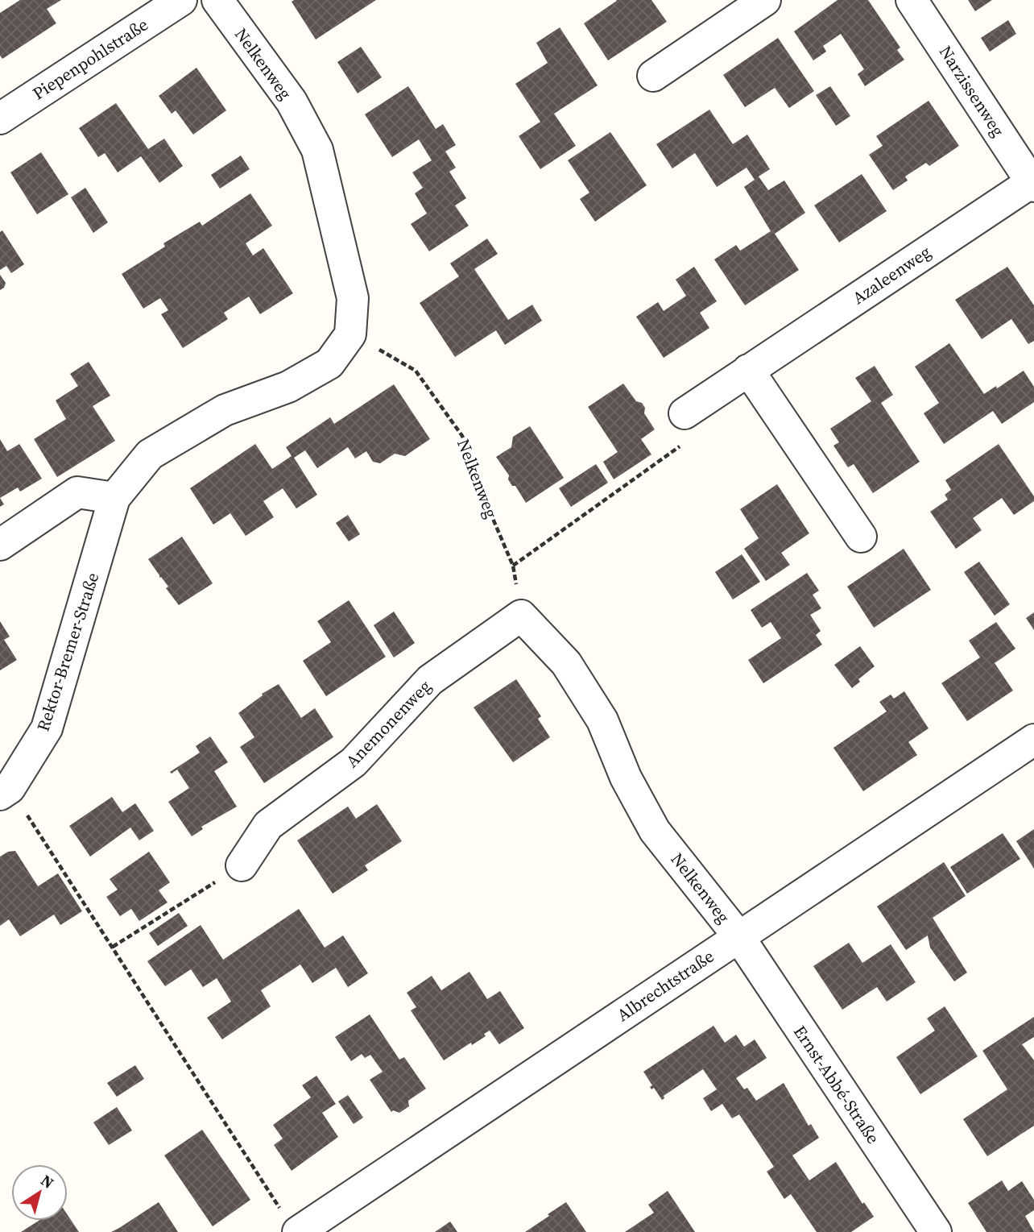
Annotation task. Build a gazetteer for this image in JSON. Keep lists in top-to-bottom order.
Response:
{
  "streets": {
    "street": [
      "Piepenpohlstraße",
      "Nelkenweg",
      "Narzissenweg",
      "Azaleenweg",
      "Rektor-Bremer-Straße",
      "Anemonenweg",
      "Albrechtstraße",
      "Ernst-Abbé-Straße"
    ]
  },
  "crossings": [
    ["Nelkenweg", "Rektor-Bremer-Straße"],
    ["Nelkenweg", "Anemonenweg"],
    ["Nelkenweg", "Albrechtstraße"],
    ["Nelkenweg", "Ernst-Abbé-Straße"],
    ["Narzissenweg", "Azaleenweg"],
    ["Albrechtstraße", "Ernst-Abbé-Straße"]
  ],
  "north": "top right"
}
